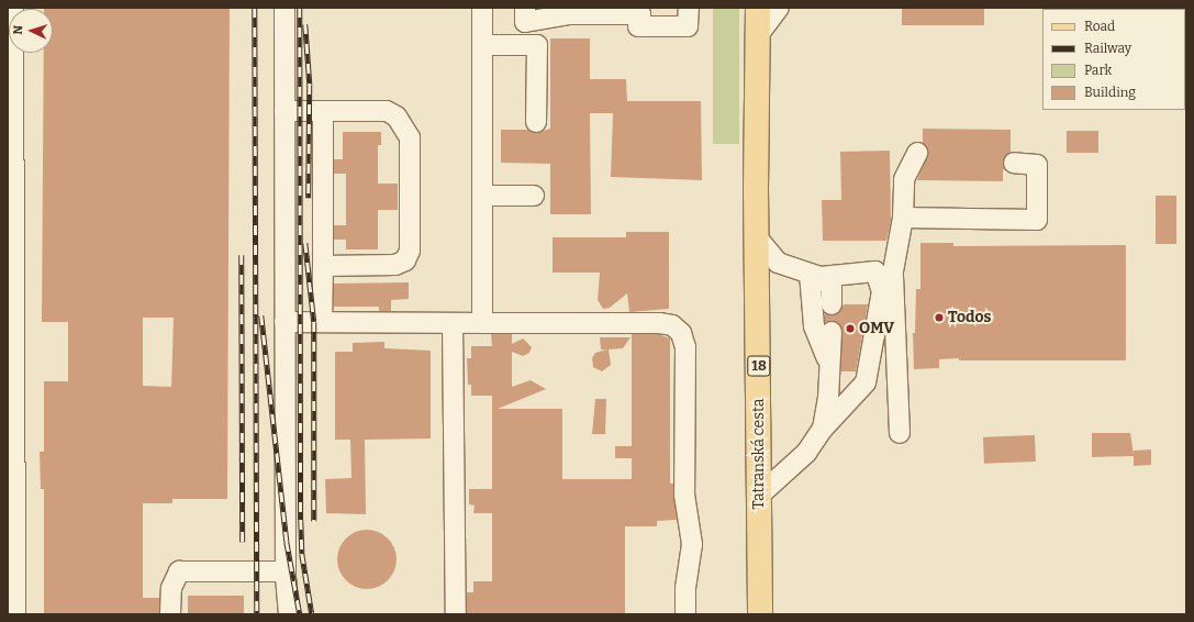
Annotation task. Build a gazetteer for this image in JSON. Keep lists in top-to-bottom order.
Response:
{
  "streets": {
    "main road": ["18", "Tatranská cesta"]
  },
  "crossings": [
    ["18", "Tatranská cesta"]
  ],
  "places": ["Todos", "OMV"],
  "legend": [
    "Road",
    "Railway",
    "Park",
    "Building"
  ],
  "north": "left"
}
